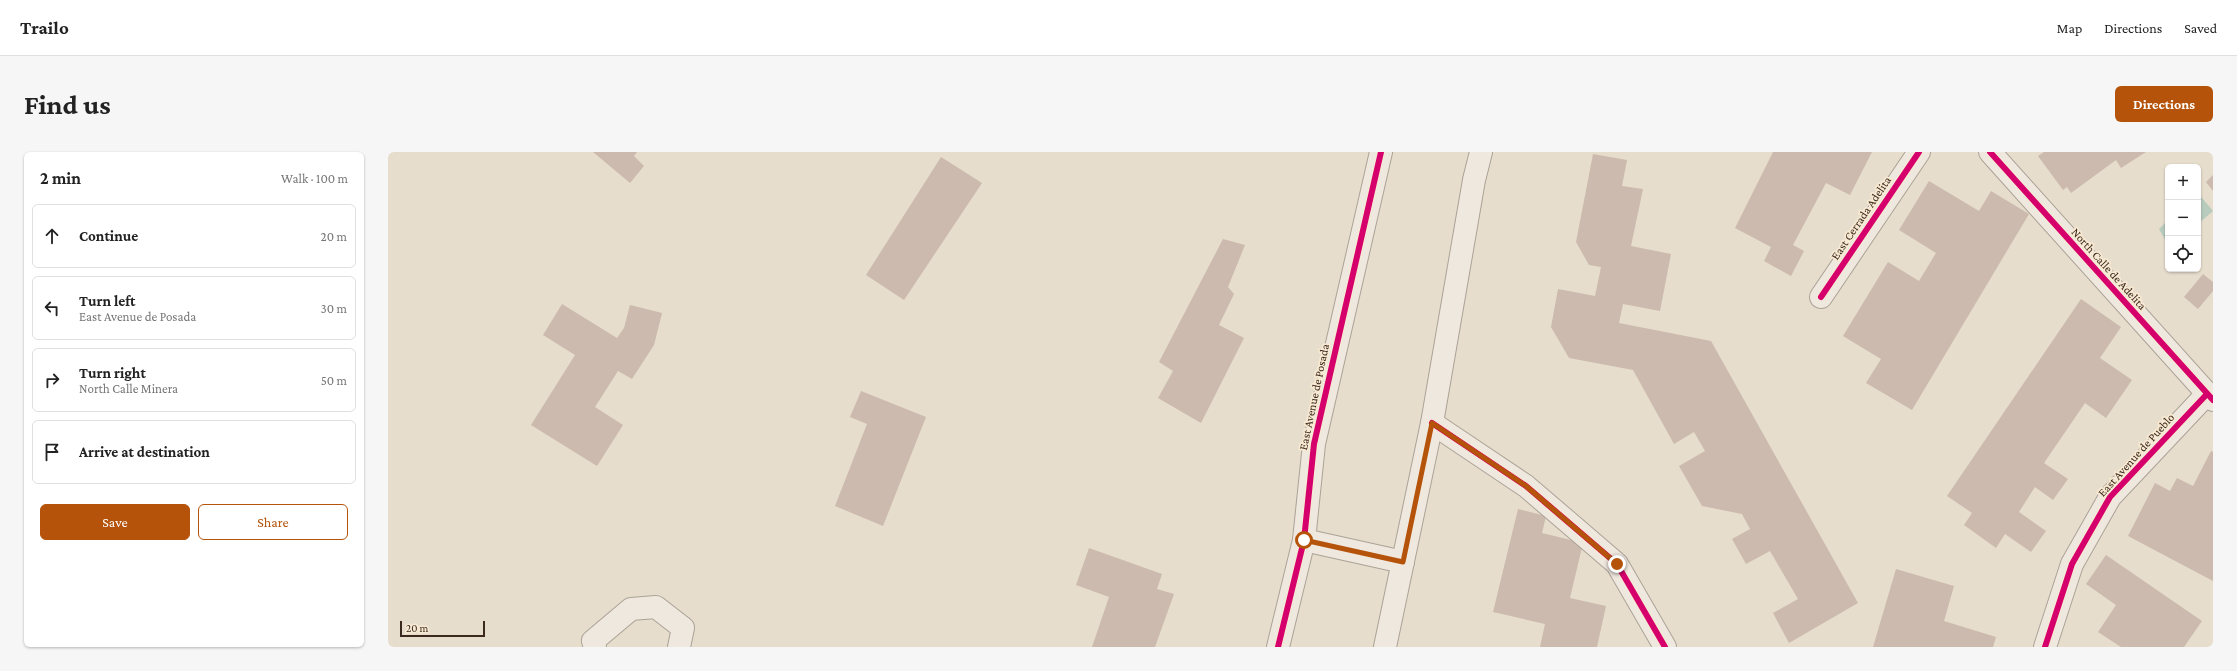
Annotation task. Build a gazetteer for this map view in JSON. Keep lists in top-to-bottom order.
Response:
{
  "streets": {
    "street": [
      "East Cerrada Adelita",
      "North Calle de Adelita",
      "East Avenue de Posada",
      "East Avenue de Pueblo"
    ]
  },
  "crossings": [
    ["North Calle de Adelita", "East Avenue de Pueblo"]
  ],
  "scale_bar": "20 m",
  "page": {
    "header": "Trailo",
    "nav": ["Map", "Directions", "Saved"],
    "buttons": [
      "Directions",
      ["Save", "Share"]
    ],
    "title": "Find us",
    "heading": ["2 min", "Walk · 100 m"],
    "map_buttons": ["+", "−"],
    "list": [
      ["Continue", "20 m"],
      ["Turn left", "East Avenue de Posada", "30 m"],
      ["Turn right", "North Calle Minera", "50 m"],
      "Arrive at destination"
    ],
    "scale": "20 m"
  }
}
